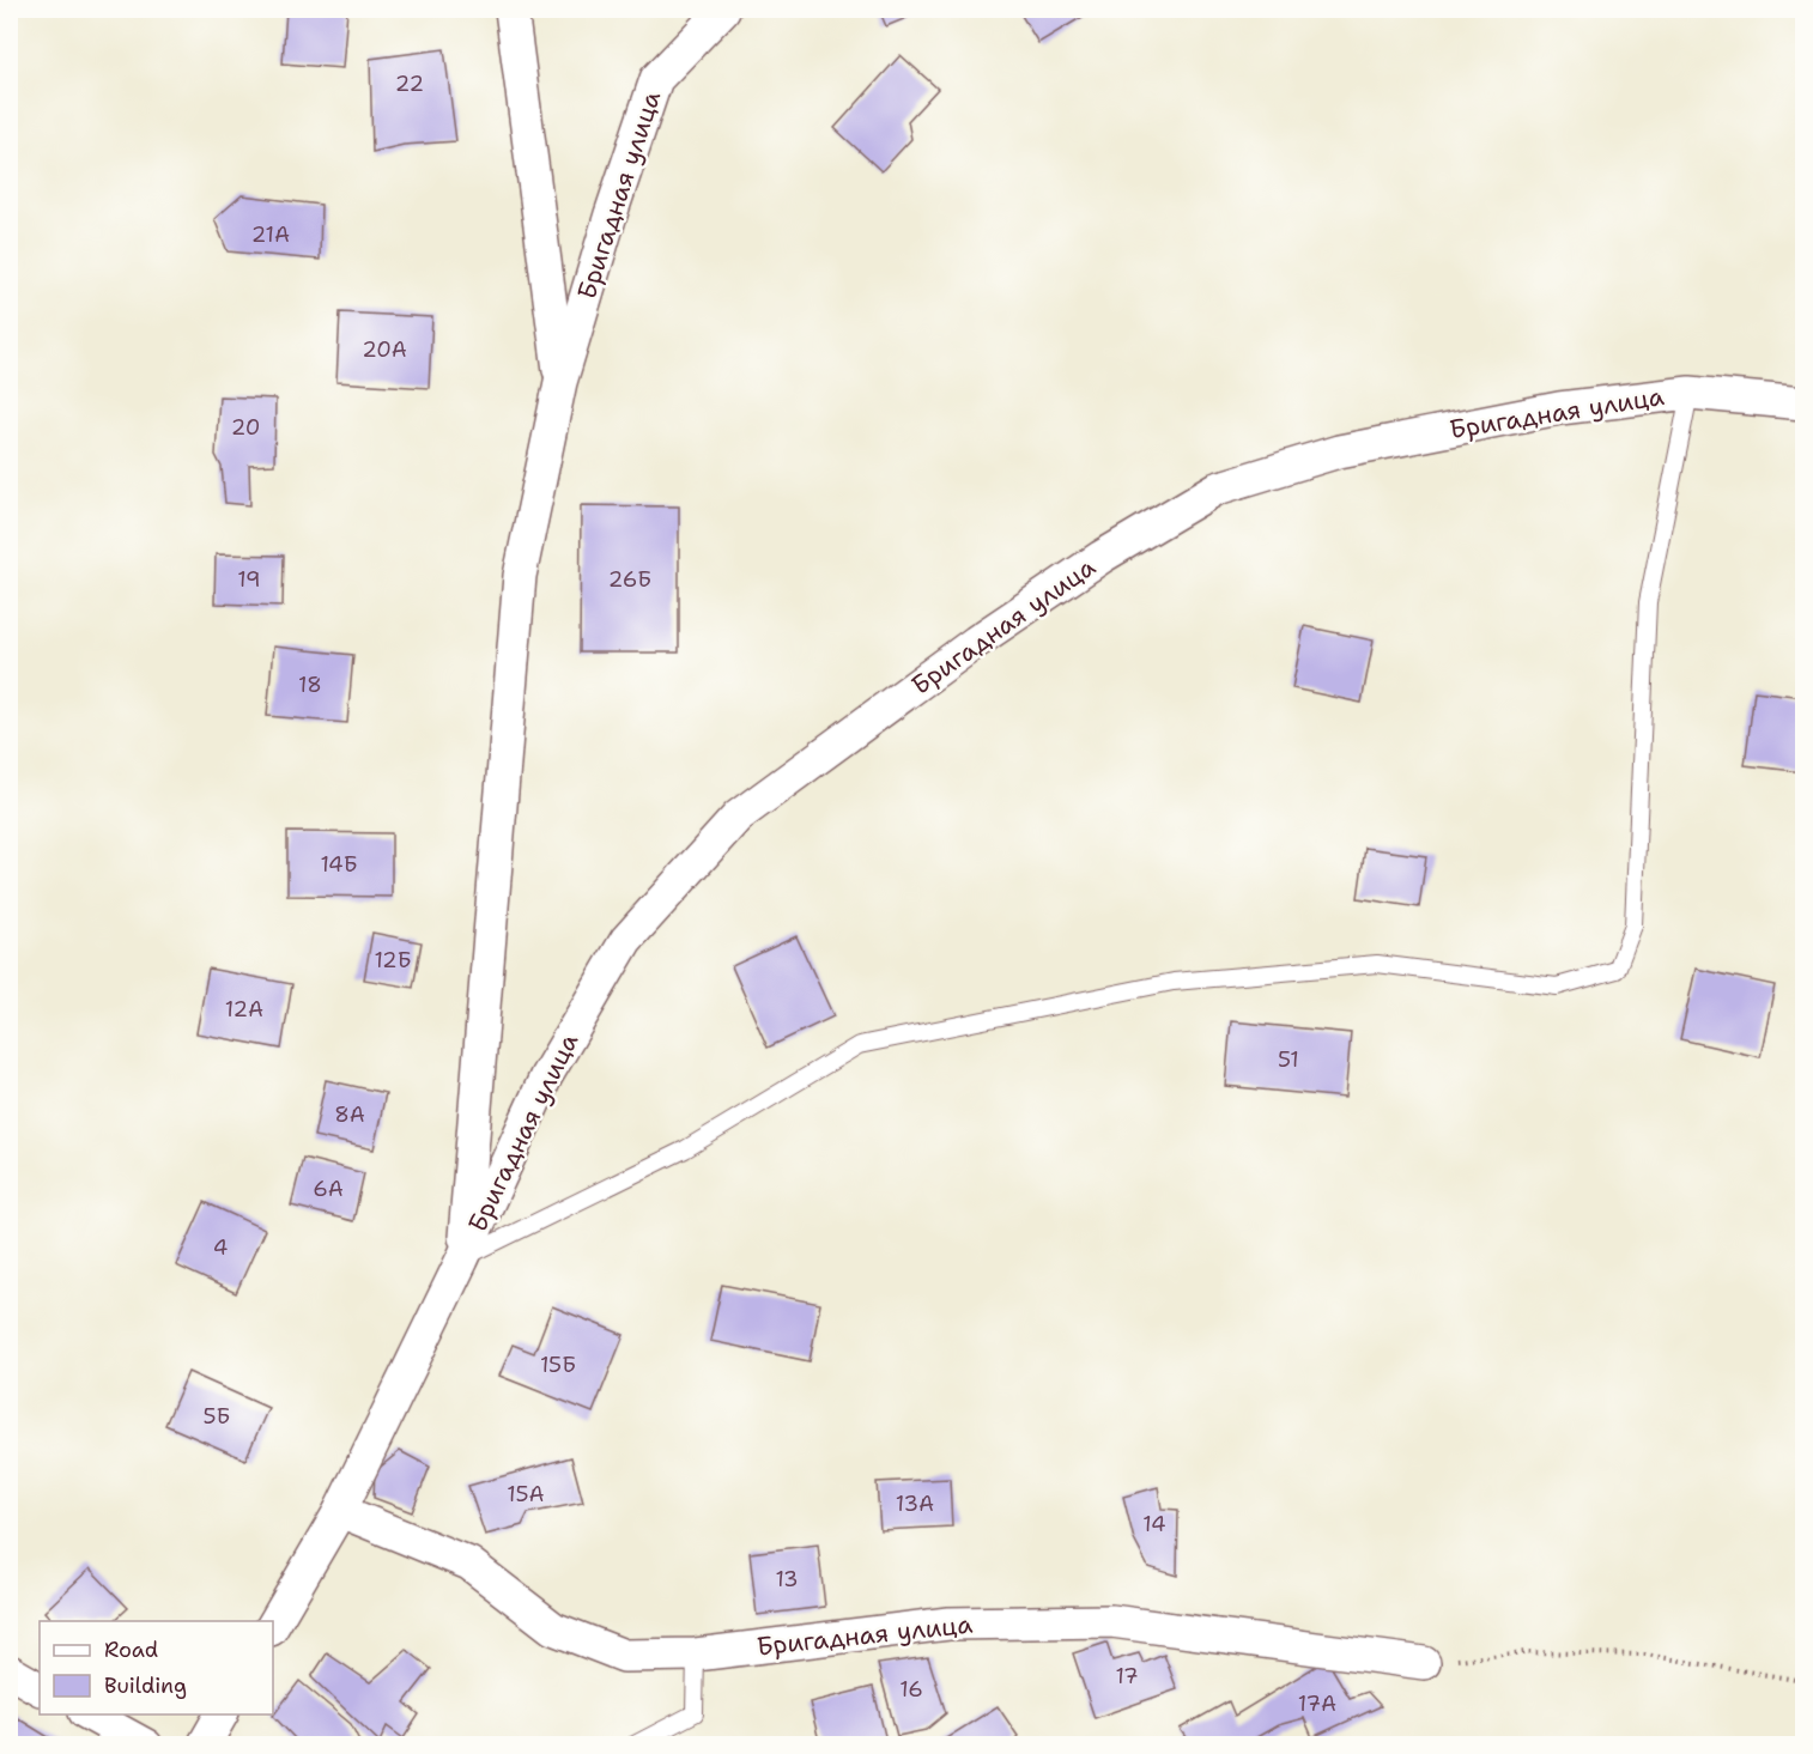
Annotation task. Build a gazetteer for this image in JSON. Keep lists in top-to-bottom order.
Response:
{
  "streets": {
    "street": ["Бригадная улица"]
  },
  "house_numbers": [
    "22",
    "21А",
    "20А",
    "20",
    "19",
    "26Б",
    "18",
    "14Б",
    "12Б",
    "12А",
    "51",
    "8А",
    "6А",
    "4",
    "15Б",
    "5Б",
    "15А",
    "13А",
    "14",
    "13",
    "17",
    "16",
    "17А"
  ],
  "legend": ["Road", "Building"]
}
